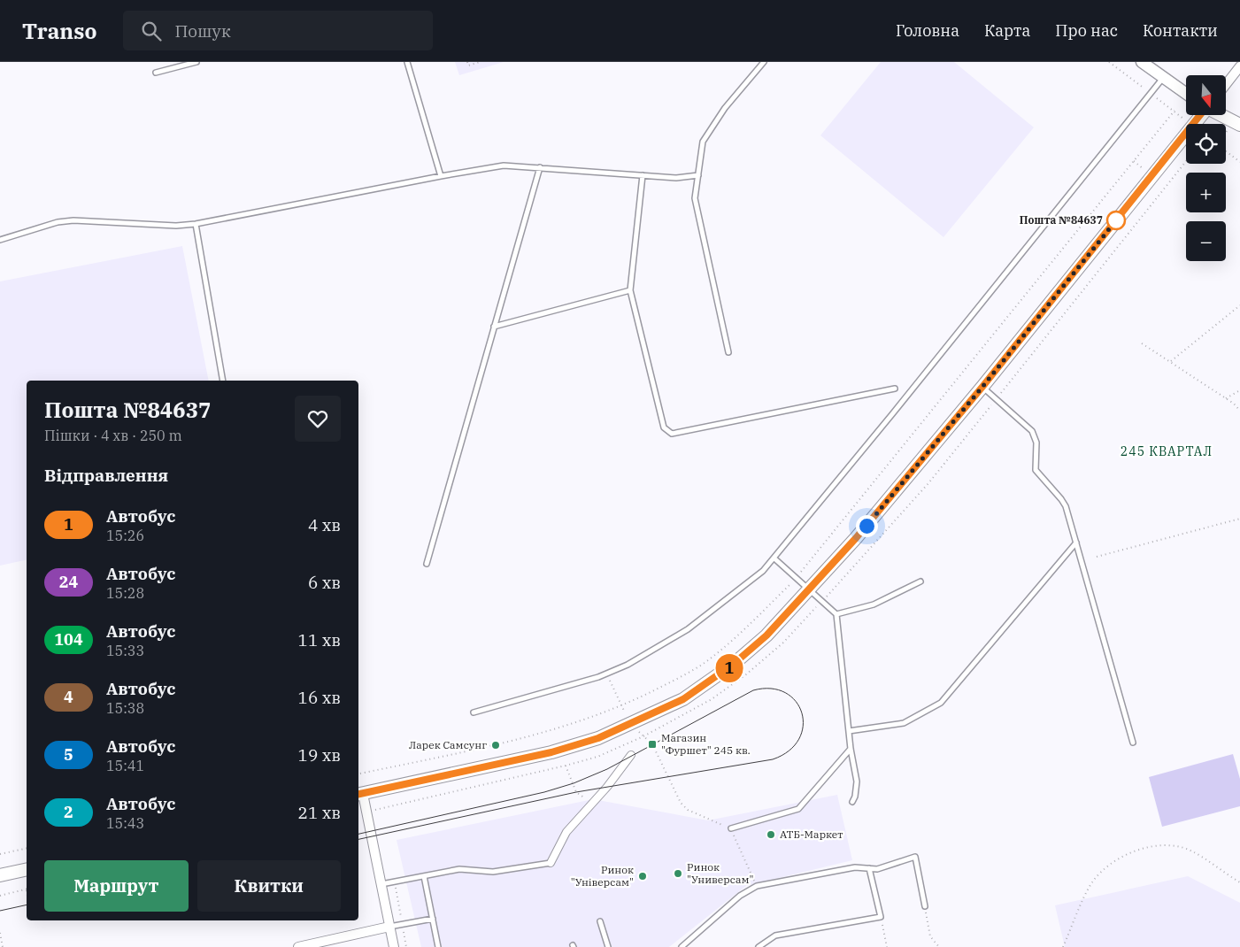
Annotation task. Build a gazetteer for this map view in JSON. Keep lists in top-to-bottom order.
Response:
{
  "districts": ["245 КВАРТАЛ"],
  "places": {
    "other": [
      "Пошта №84637",
      "Ларек Самсунг",
      "АТБ-Маркет",
      "Ринок \"Универсам\"",
      "Ринок \"Універсам\""
    ],
    "transit": ["Магазин \"Фуршет\" 245 кв."]
  },
  "lines": ["bus line 1"],
  "north": "bottom",
  "page": {
    "header": "Transo",
    "search": "Пошук",
    "nav": [
      "Головна",
      "Карта",
      "Про нас",
      "Контакти"
    ],
    "on_map": "1",
    "map_buttons": ["+", "−"],
    "heading": [
      ["Пошта №84637", "Пішки · 4 хв · 250 m"],
      "Відправлення"
    ],
    "list": [
      {
        "mark": "1",
        "name": "Автобус",
        "note": "15:26",
        "value": "4 хв"
      },
      {
        "mark": "24",
        "name": "Автобус",
        "note": "15:28",
        "value": "6 хв"
      },
      {
        "mark": "104",
        "name": "Автобус",
        "note": "15:33",
        "value": "11 хв"
      },
      {
        "mark": "4",
        "name": "Автобус",
        "note": "15:38",
        "value": "16 хв"
      },
      {
        "mark": "5",
        "name": "Автобус",
        "note": "15:41",
        "value": "19 хв"
      },
      {
        "mark": "2",
        "name": "Автобус",
        "note": "15:43",
        "value": "21 хв"
      }
    ],
    "buttons": ["Маршрут", "Квитки"]
  }
}
